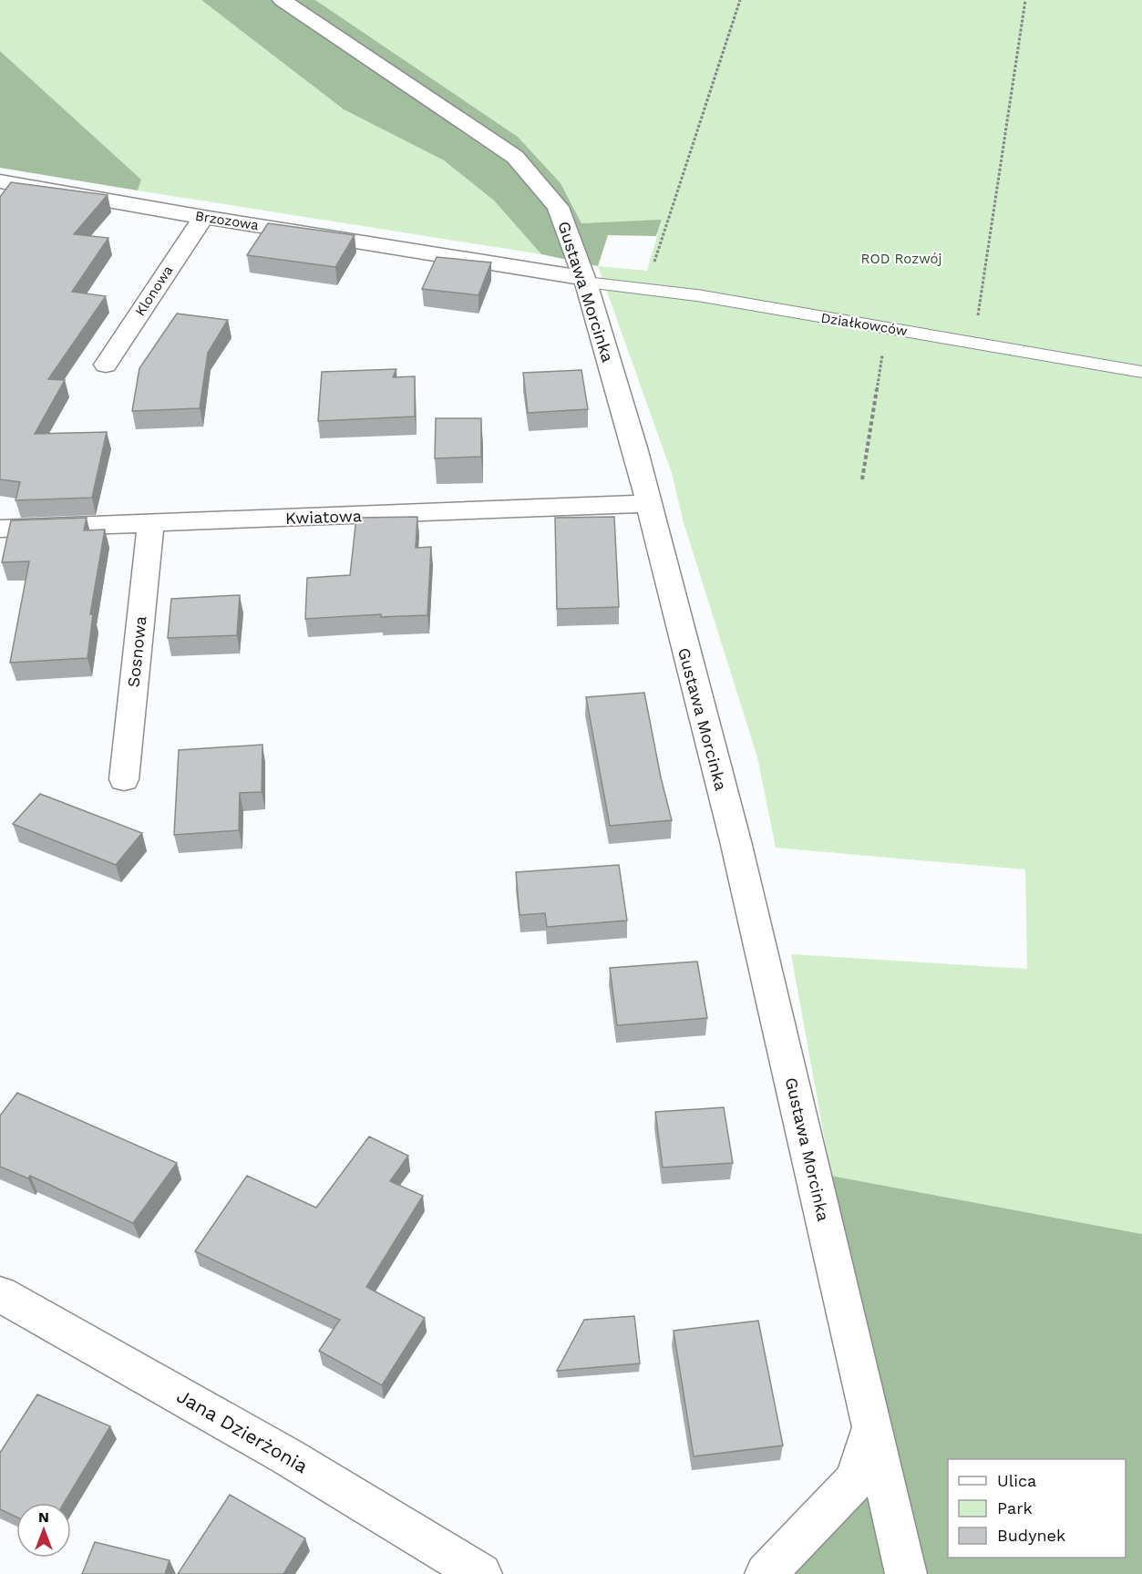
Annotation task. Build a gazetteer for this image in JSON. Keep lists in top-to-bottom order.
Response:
{
  "streets": {
    "street": [
      "Brzozowa",
      "Klonowa",
      "Gustawa Morcinka",
      "Kwiatowa",
      "Sosnowa",
      "Jana Dzierżonia"
    ],
    "lane": ["Działkowców"]
  },
  "crossings": [
    ["Brzozowa", "Klonowa"],
    ["Brzozowa", "Gustawa Morcinka"],
    ["Brzozowa", "Działkowców"],
    ["Gustawa Morcinka", "Działkowców"],
    ["Gustawa Morcinka", "Kwiatowa"],
    ["Kwiatowa", "Sosnowa"]
  ],
  "parks": ["ROD Rozwój"],
  "legend": ["Ulica", "Park", "Budynek"],
  "north": "top"
}
